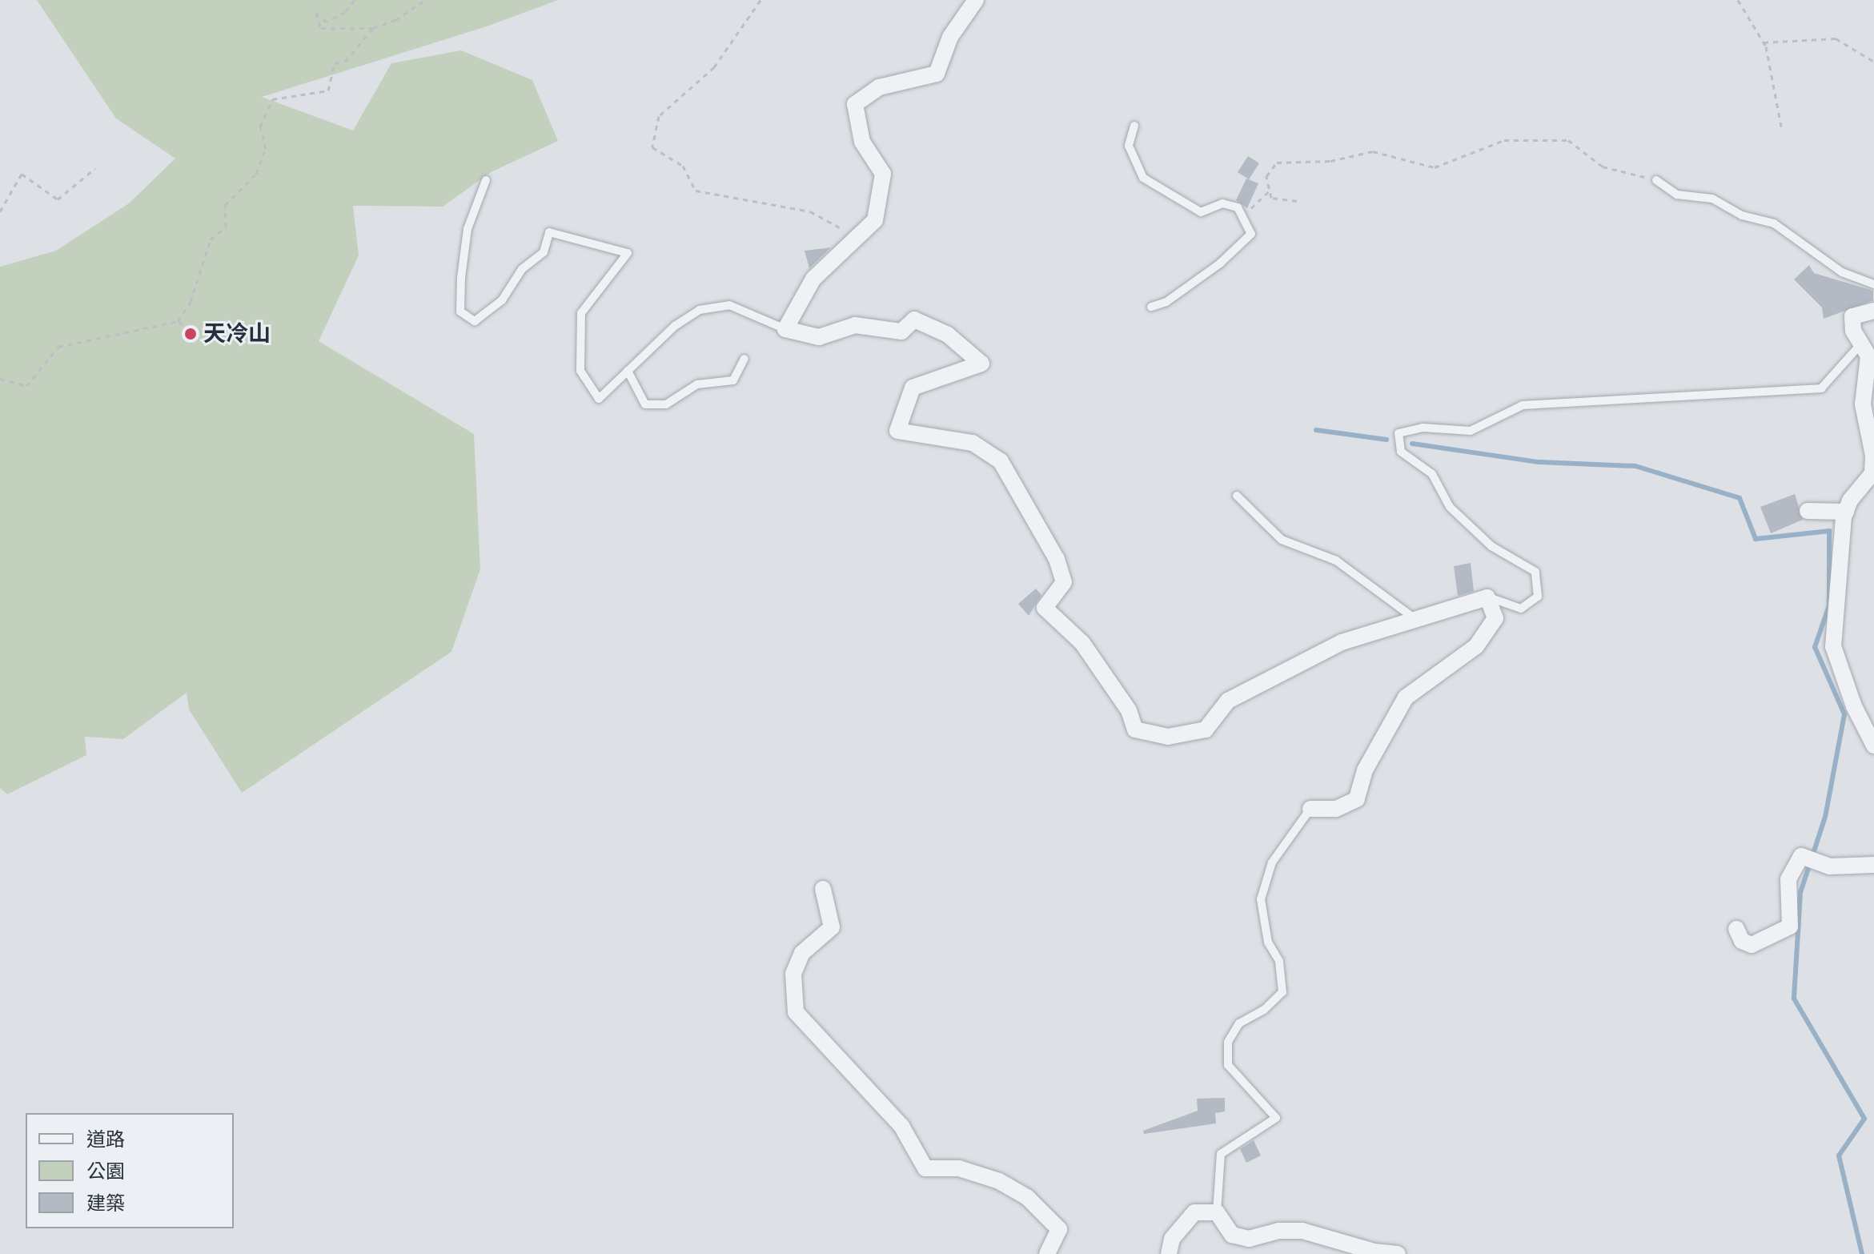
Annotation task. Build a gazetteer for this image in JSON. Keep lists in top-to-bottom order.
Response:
{
  "places": ["天冷山"],
  "legend": ["道路", "公園", "建築"]
}
